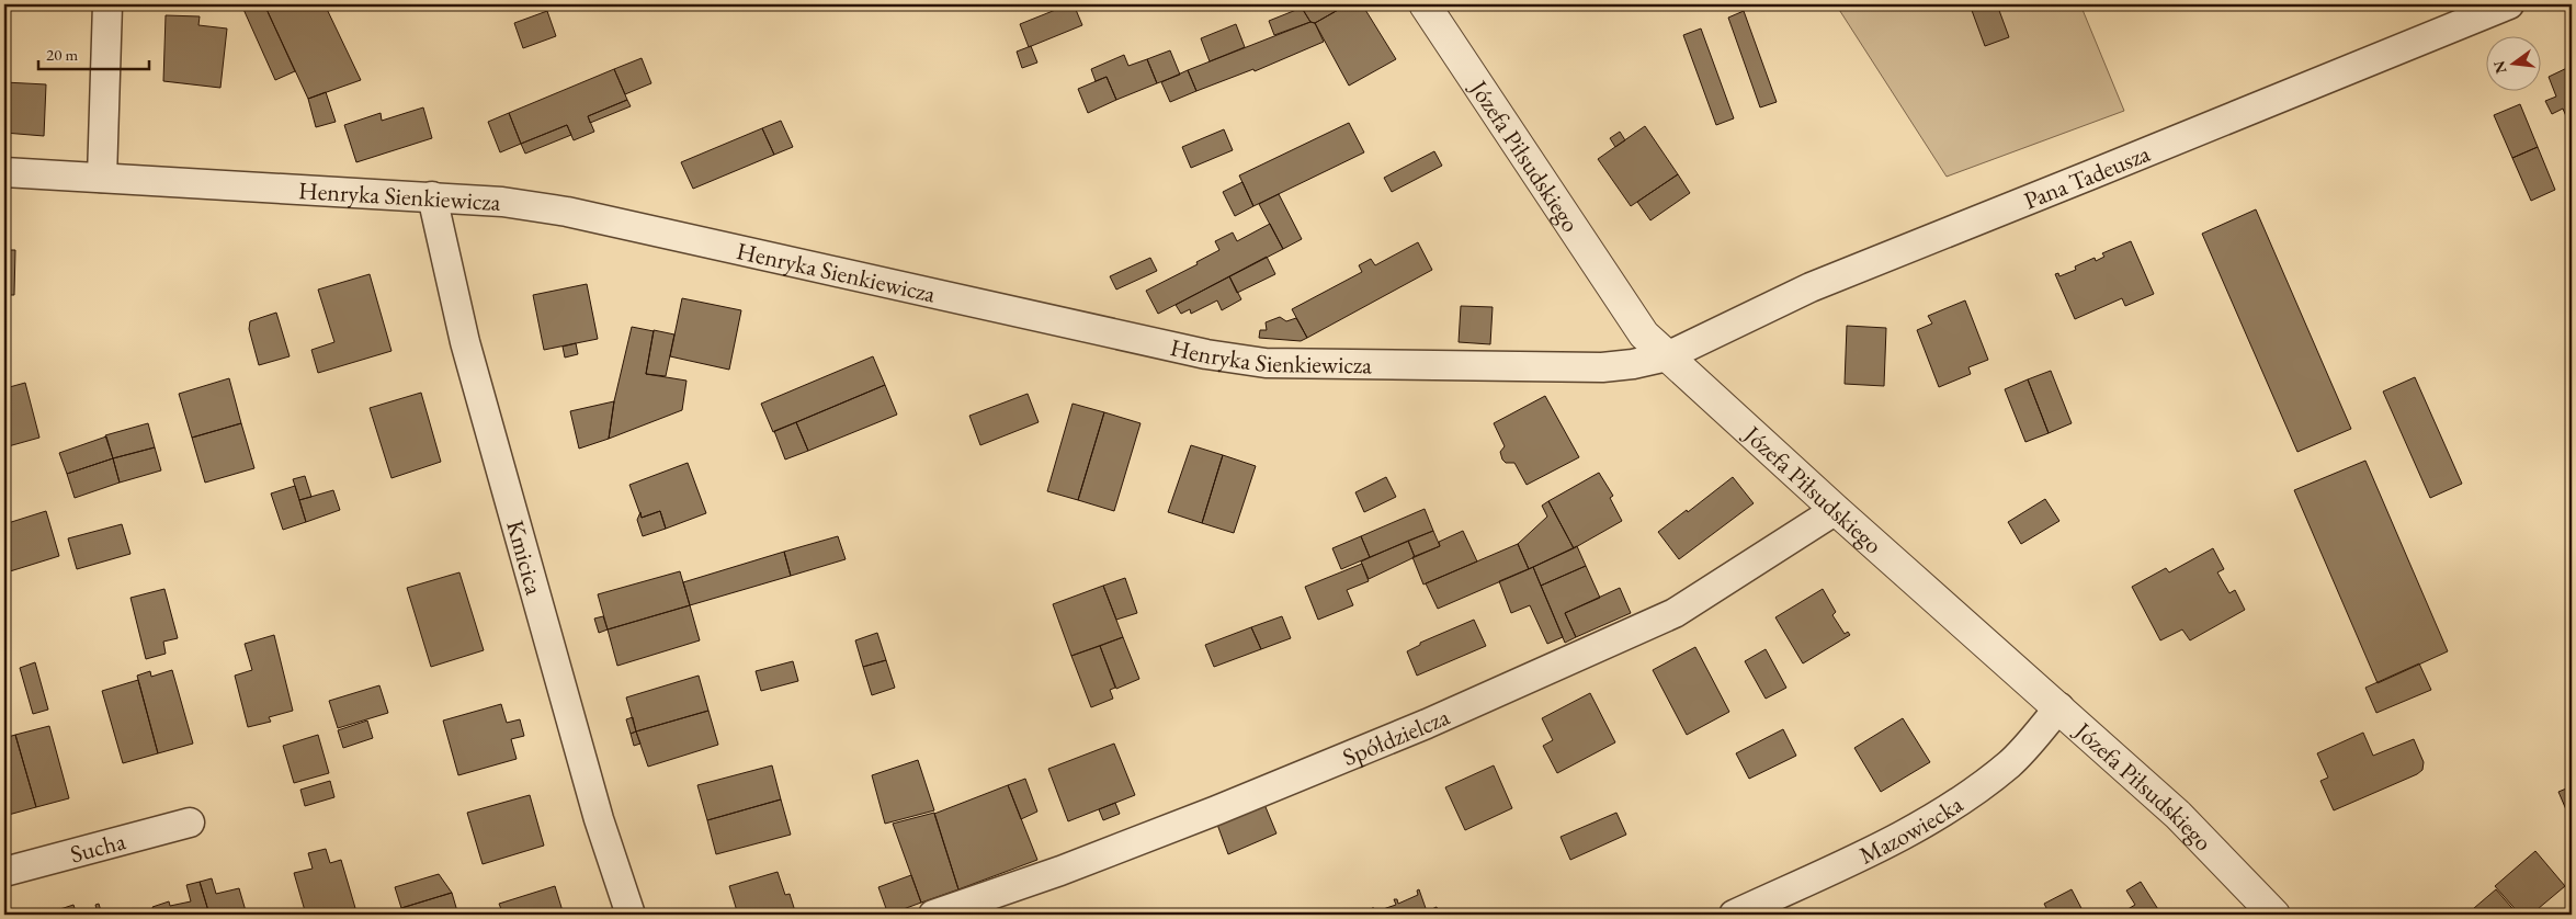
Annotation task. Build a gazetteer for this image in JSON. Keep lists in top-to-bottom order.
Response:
{
  "streets": {
    "street": [
      "Józefa Piłsudskiego",
      "Pana Tadeusza",
      "Henryka Sienkiewicza",
      "Kmicica",
      "Spółdzielcza",
      "Mazowiecka",
      "Sucha"
    ]
  },
  "crossings": [
    ["Józefa Piłsudskiego", "Pana Tadeusza"],
    ["Józefa Piłsudskiego", "Henryka Sienkiewicza"],
    ["Józefa Piłsudskiego", "Spółdzielcza"],
    ["Józefa Piłsudskiego", "Mazowiecka"],
    ["Pana Tadeusza", "Henryka Sienkiewicza"],
    ["Henryka Sienkiewicza", "Kmicica"]
  ],
  "scale_bar": "20 m",
  "north": "left"
}
